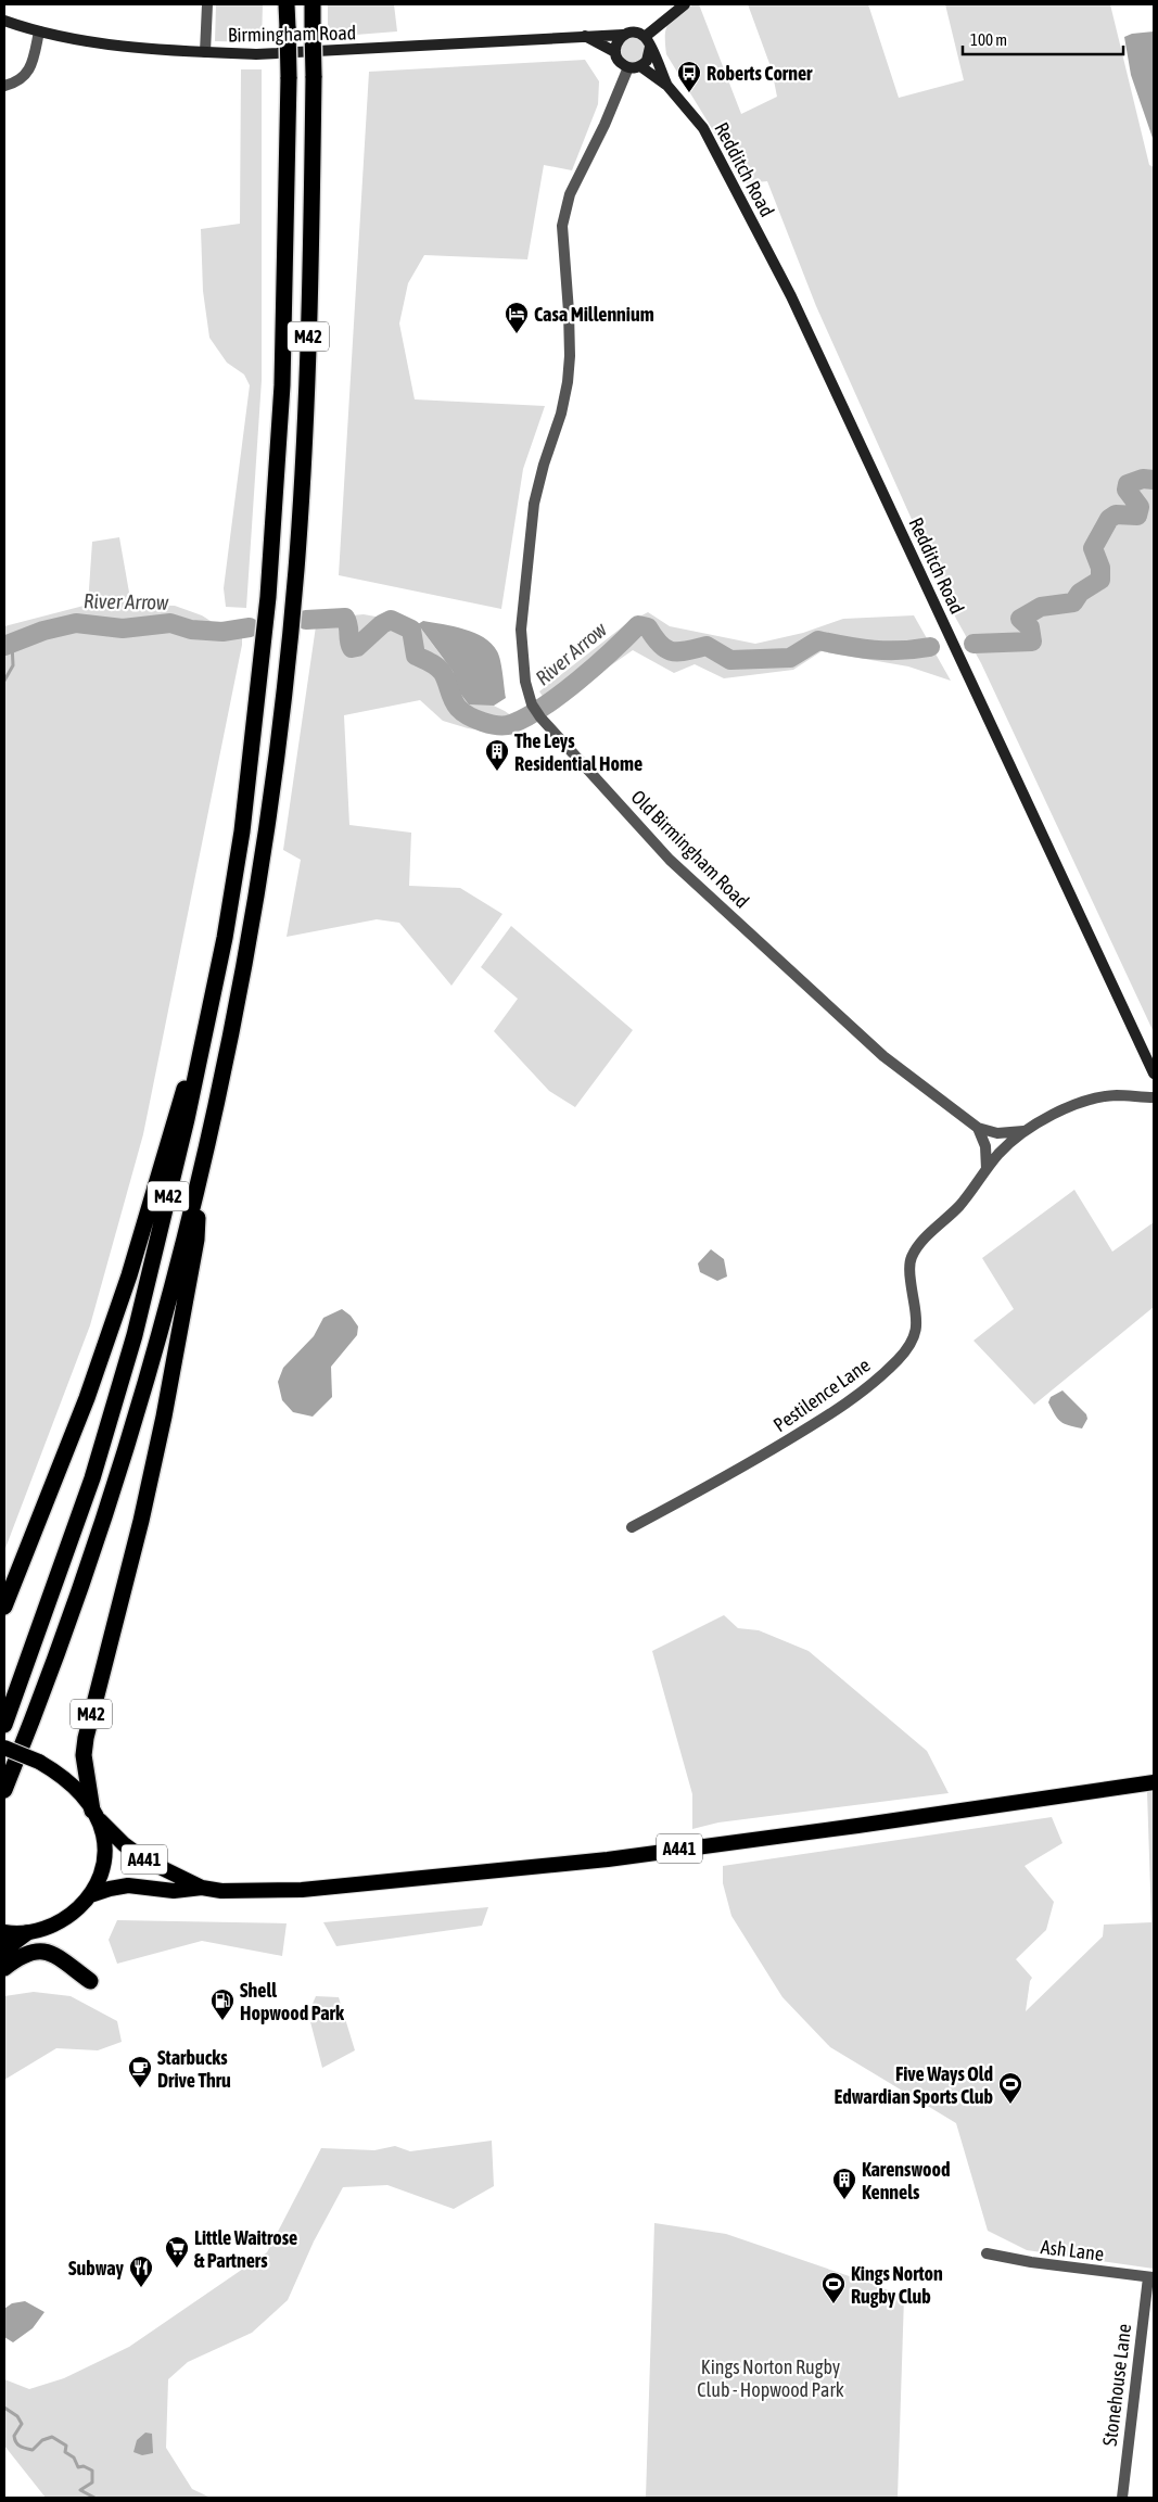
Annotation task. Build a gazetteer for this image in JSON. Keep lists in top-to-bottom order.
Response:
{
  "streets": {
    "highway": ["M42", "A441"],
    "main road": ["Birmingham Road", "Redditch Road"],
    "street": [
      "Old Birmingham Road",
      "Pestilence Lane",
      "Ash Lane",
      "Stonehouse Lane"
    ]
  },
  "crossings": [
    ["Birmingham Road", "Redditch Road"],
    ["Birmingham Road", "Old Birmingham Road"],
    ["Redditch Road", "Old Birmingham Road"],
    ["M42", "A441"],
    ["Old Birmingham Road", "Pestilence Lane"],
    ["Ash Lane", "Stonehouse Lane"]
  ],
  "water": ["River Arrow"],
  "parks": ["Kings Norton Rugby Club - Hopwood Park"],
  "places": {
    "bus stop": ["Roberts Corner"],
    "hotel": ["Casa Millennium"],
    "building": ["The Leys Residential Home", "Karenswood Kennels"],
    "fuel station": ["Shell Hopwood Park"],
    "cafe": ["Starbucks Drive Thru"],
    "sports": ["Five Ways Old Edwardian Sports Club", "Kings Norton Rugby Club"],
    "supermarket": ["Little Waitrose & Partners"],
    "restaurant": ["Subway"]
  },
  "scale_bar": "100 m"
}
